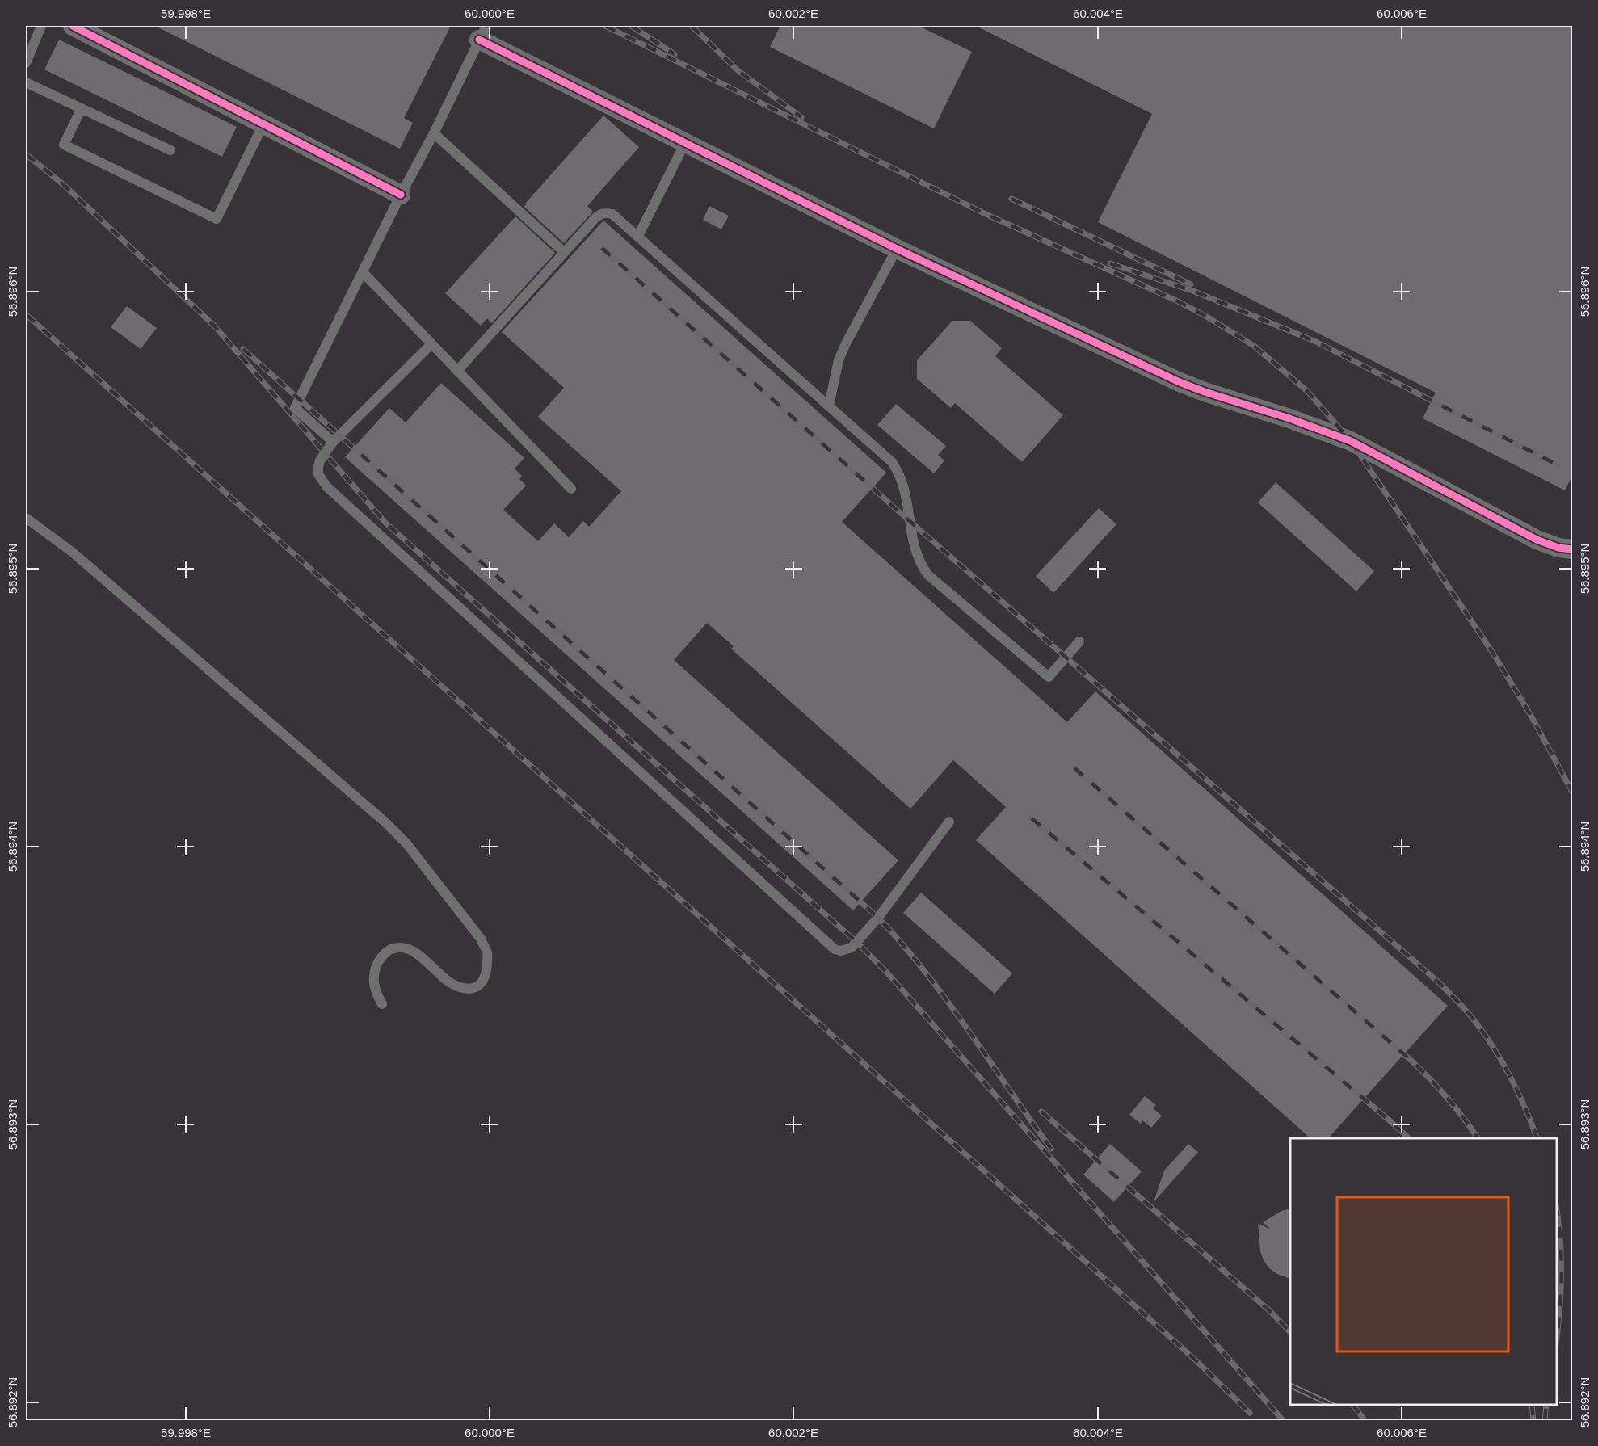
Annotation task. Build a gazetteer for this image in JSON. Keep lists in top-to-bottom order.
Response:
{
  "coordinates": [
    "59.998°E",
    "60.000°E",
    "60.002°E",
    "60.004°E",
    "60.006°E",
    "56.896°N",
    "56.895°N",
    "56.894°N",
    "56.893°N",
    "56.892°N"
  ]
}
